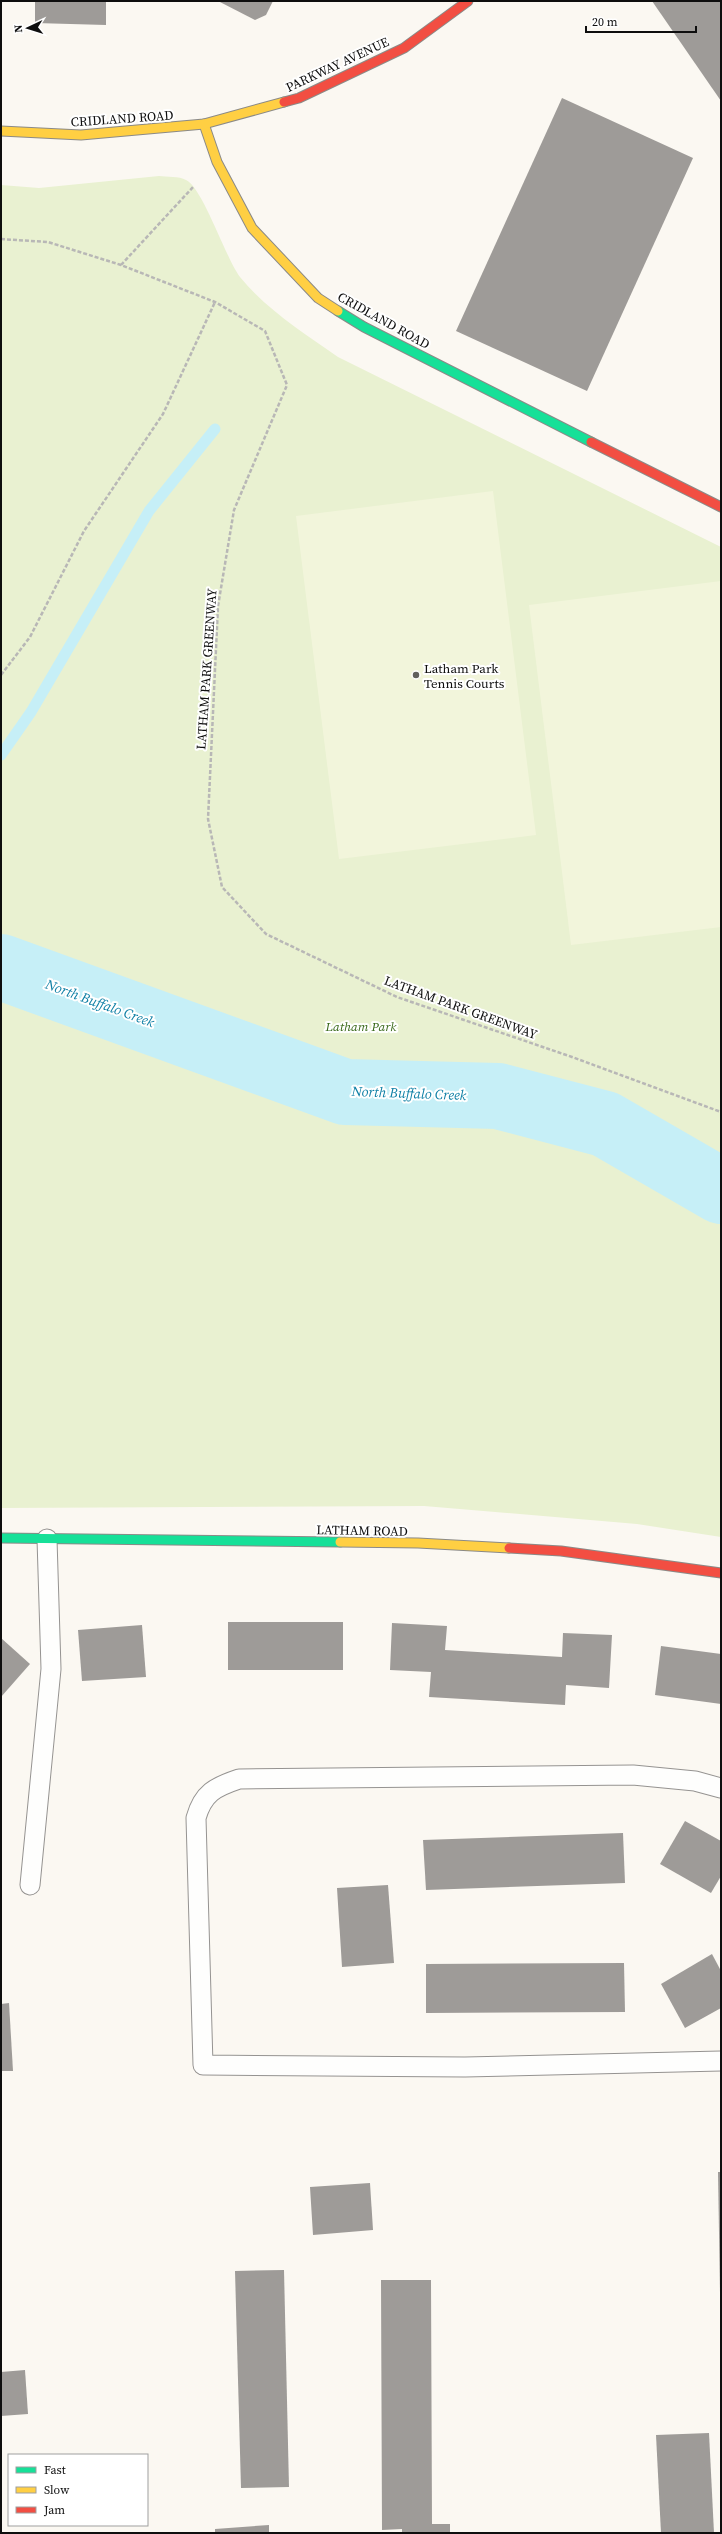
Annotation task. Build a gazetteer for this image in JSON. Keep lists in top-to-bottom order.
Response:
{
  "streets": {
    "street": ["PARKWAY AVENUE", "CRIDLAND ROAD", "LATHAM ROAD"],
    "path": ["LATHAM PARK GREENWAY"]
  },
  "crossings": [
    ["PARKWAY AVENUE", "CRIDLAND ROAD"]
  ],
  "water": ["North Buffalo Creek"],
  "parks": ["Latham Park"],
  "places": ["Latham Park Tennis Courts"],
  "legend": ["Fast", "Slow", "Jam"],
  "scale_bar": "20 m",
  "north": "left"
}
